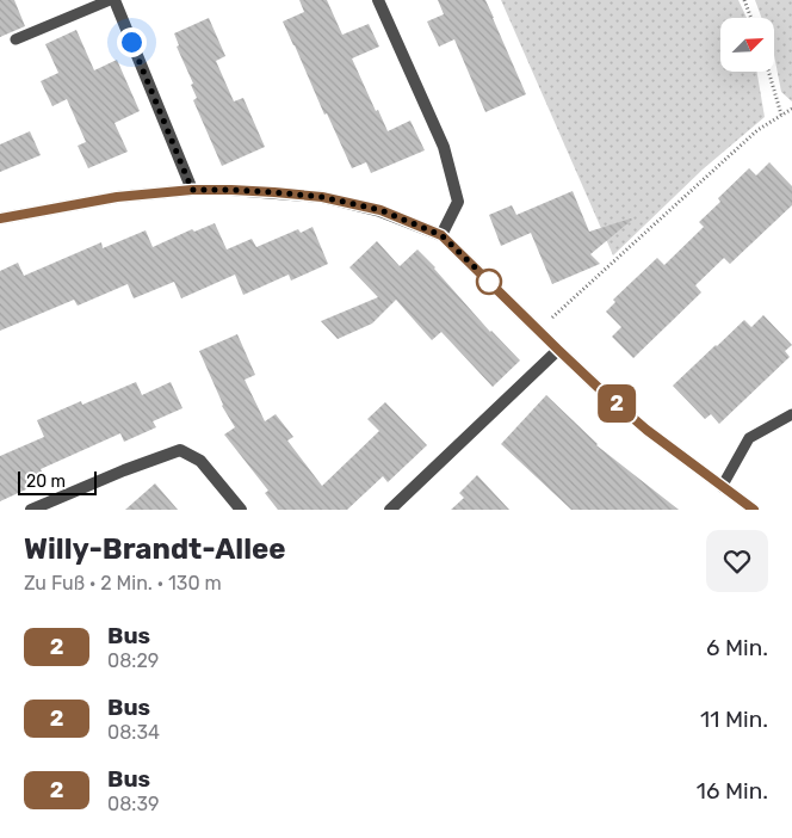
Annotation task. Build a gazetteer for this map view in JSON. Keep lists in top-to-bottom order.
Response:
{
  "lines": ["bus line 2"],
  "scale_bar": "20 m",
  "north": "top right",
  "page": {
    "on_map": "2",
    "scale": "20 m",
    "heading": ["Willy-Brandt-Allee", "Zu Fuß · 2 Min. · 130 m"],
    "list": [
      {
        "mark": "2",
        "name": "Bus",
        "note": "08:29",
        "value": "6 Min."
      },
      {
        "mark": "2",
        "name": "Bus",
        "note": "08:34",
        "value": "11 Min."
      },
      {
        "mark": "2",
        "name": "Bus",
        "note": "08:39",
        "value": "16 Min."
      }
    ]
  }
}
